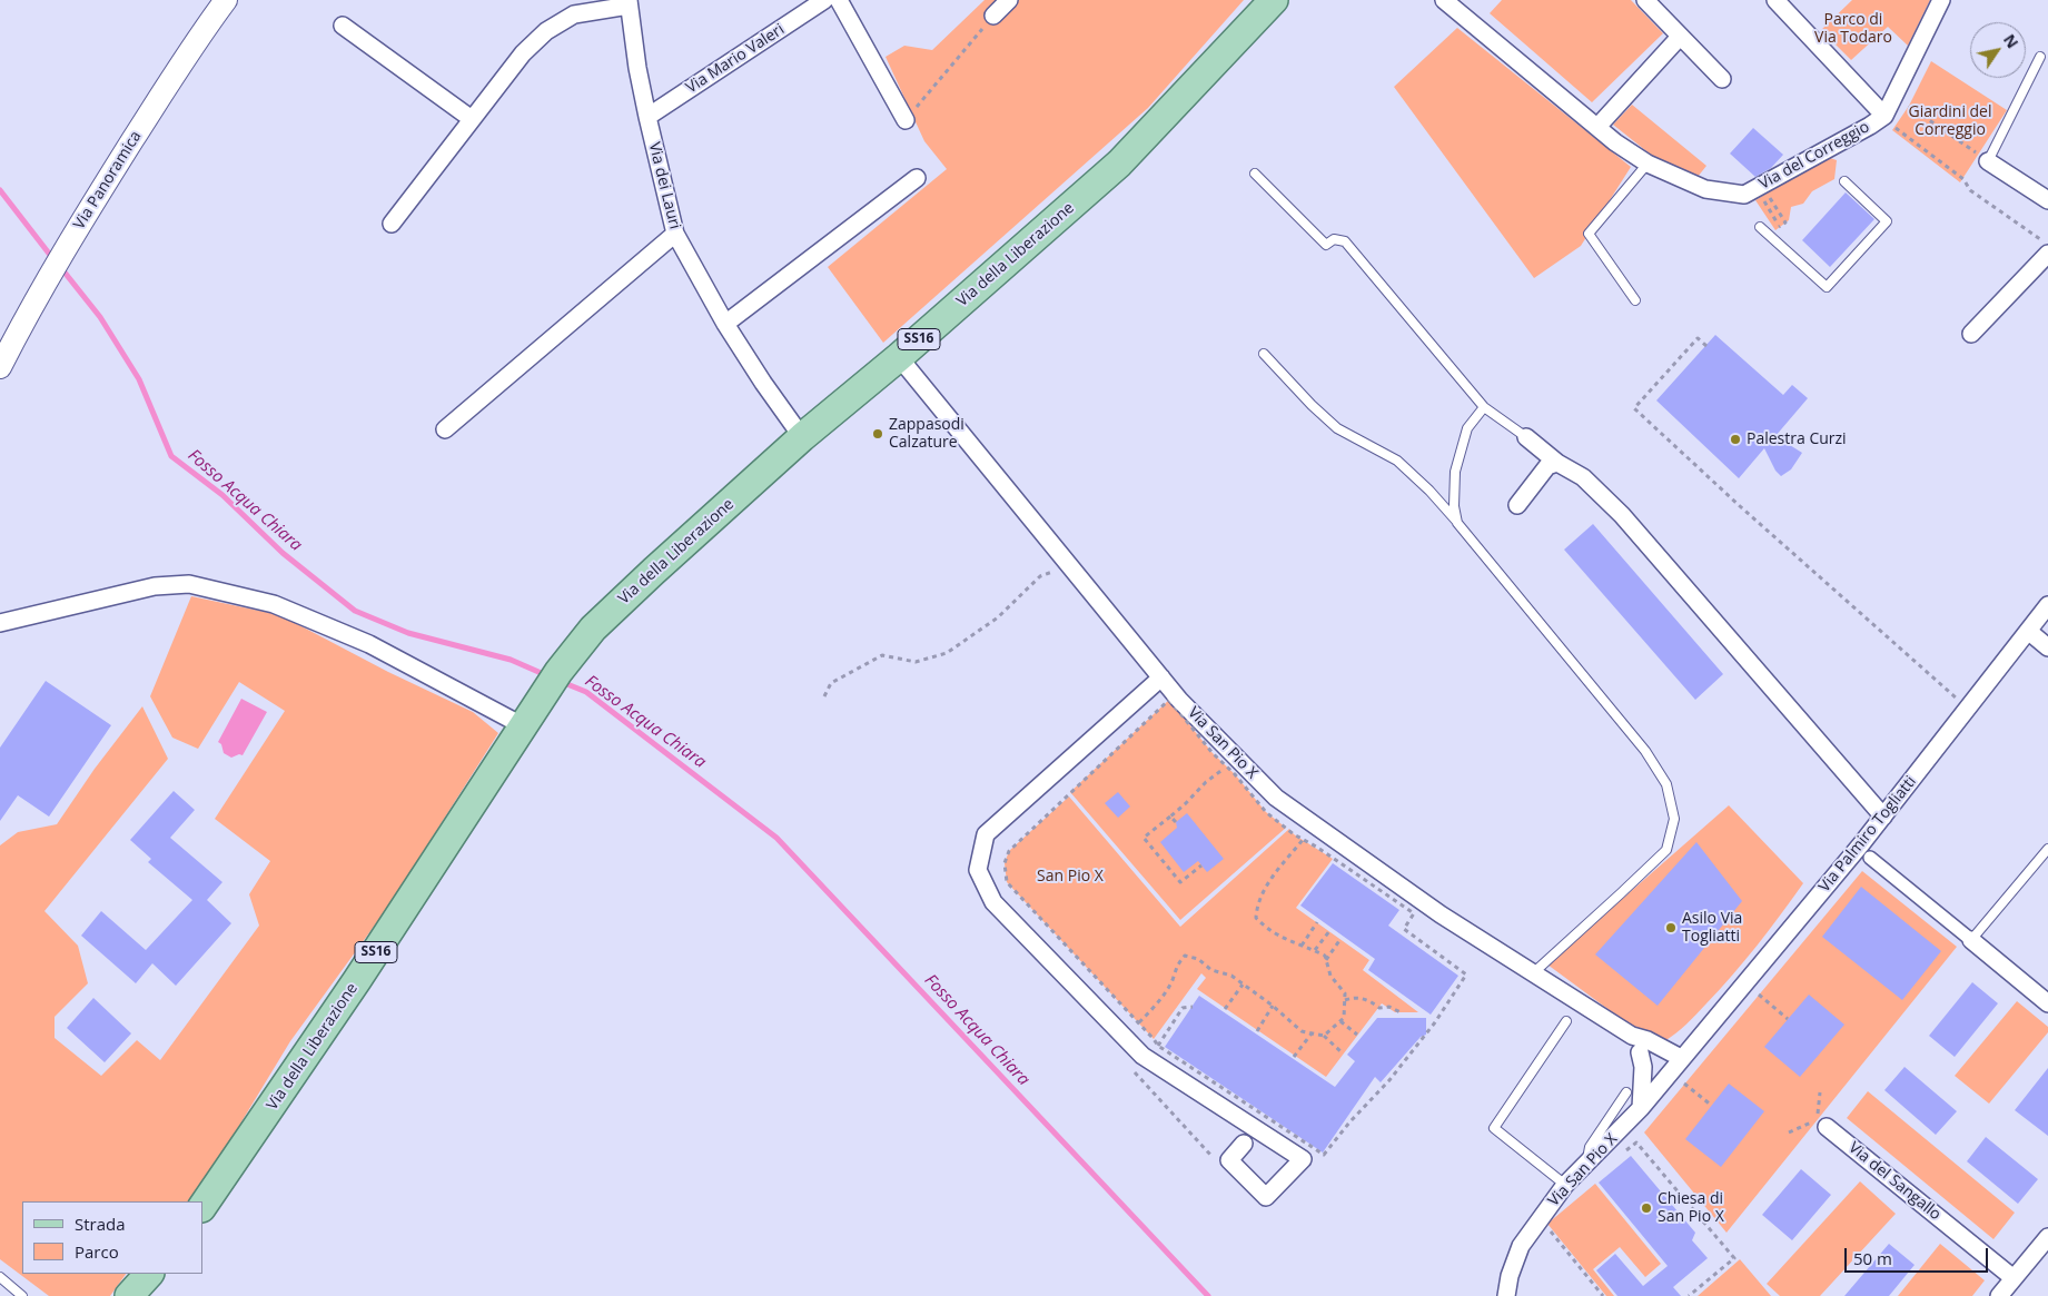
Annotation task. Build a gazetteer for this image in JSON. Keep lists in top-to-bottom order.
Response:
{
  "streets": {
    "main road": ["Via della Liberazione", "SS16"],
    "street": [
      "Via Mario Valeri",
      "Via del Correggio",
      "Via Panoramica",
      "Via dei Lauri",
      "Via San Pio X",
      "Via Palmiro Togliatti",
      "Via del Sangallo"
    ]
  },
  "crossings": [
    ["Via Mario Valeri", "Via dei Lauri"],
    ["Via dei Lauri", "Via della Liberazione"],
    ["Via della Liberazione", "Via San Pio X"],
    ["Via San Pio X", "Via Palmiro Togliatti"]
  ],
  "water": ["Fosso Acqua Chiara"],
  "parks": ["Parco di Via Todaro", "Giardini del Correggio", "San Pio X"],
  "places": [
    "Zappasodi Calzature",
    "Palestra Curzi",
    "Asilo Via Togliatti",
    "Chiesa di San Pio X"
  ],
  "legend": ["Strada", "Parco"],
  "scale_bar": "50 m",
  "north": "top right"
}
